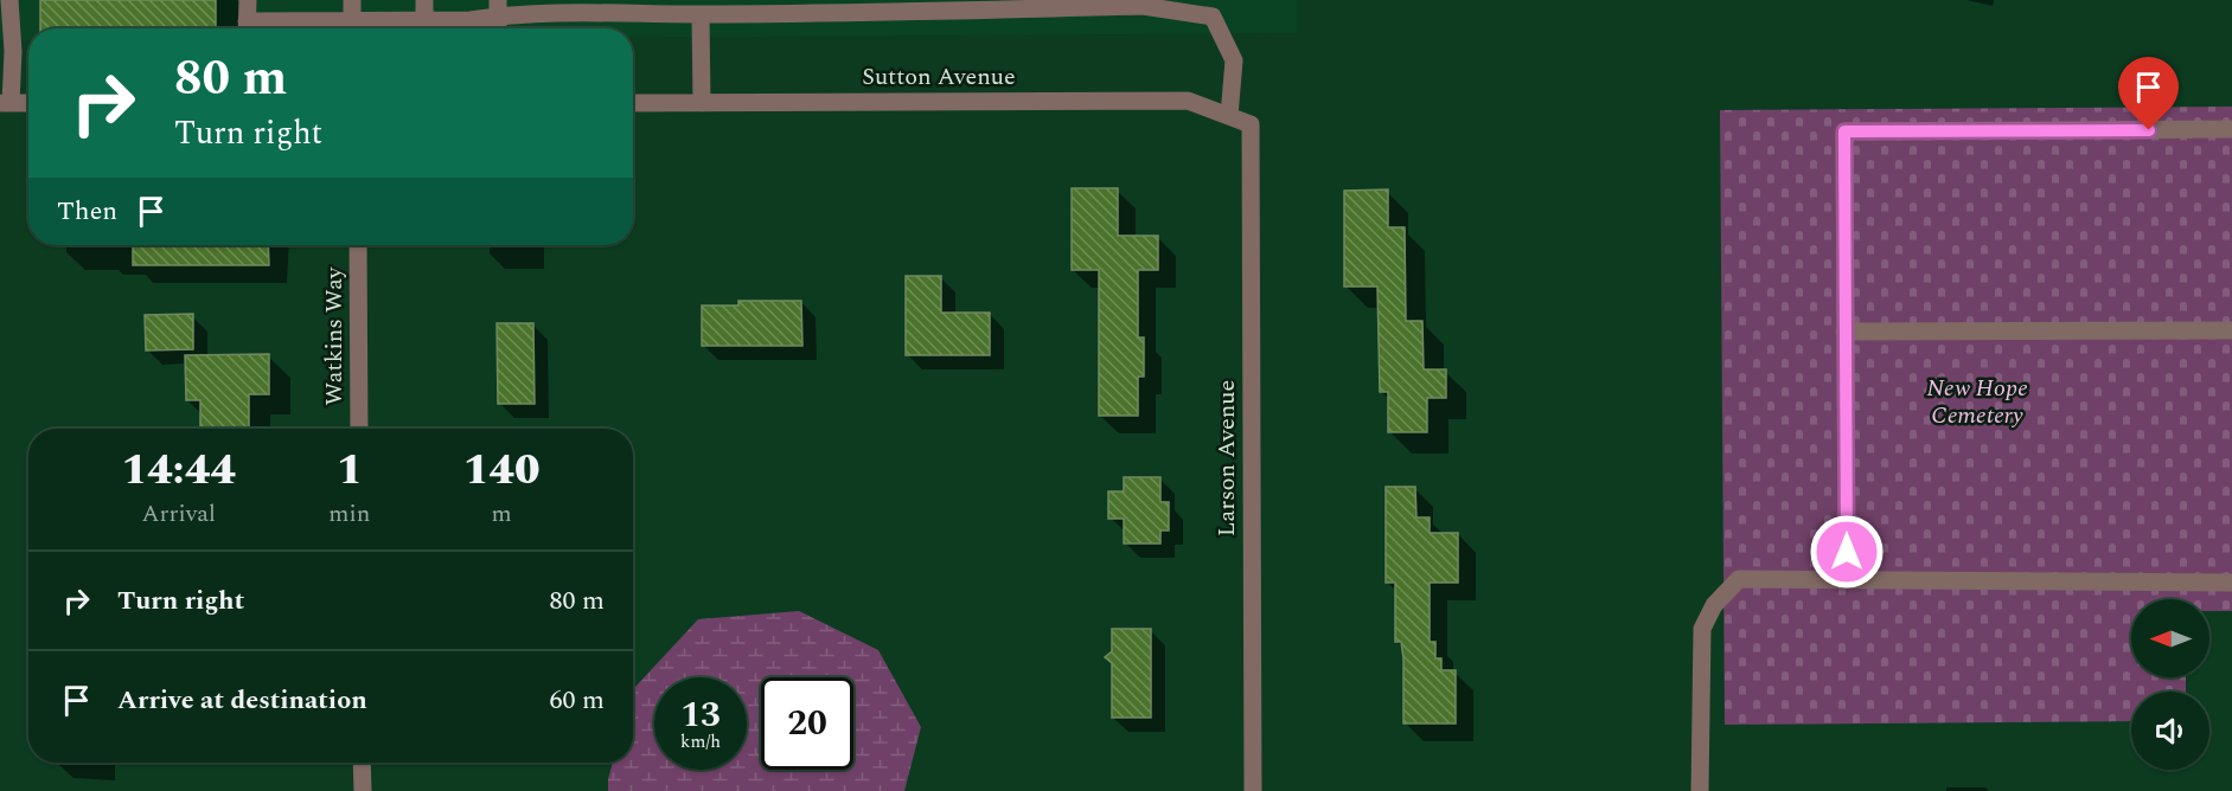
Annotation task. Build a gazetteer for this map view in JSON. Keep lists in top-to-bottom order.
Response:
{
  "streets": {
    "street": ["Sutton Avenue", "Watkins Way", "Larson Avenue"]
  },
  "crossings": [
    ["Sutton Avenue", "Larson Avenue"]
  ],
  "parks": ["New Hope Cemetery"],
  "north": "left",
  "page": {
    "turn": ["80 m", "Turn right"],
    "then": "Then",
    "eta": [
      "14:44",
      "Arrival",
      "1",
      "min",
      "140",
      "m"
    ],
    "list": [
      {
        "name": "Turn right",
        "value": "80 m"
      },
      {
        "name": "Arrive at destination",
        "value": "60 m"
      }
    ],
    "speed": "13 km/h",
    "limit": "20"
  }
}
